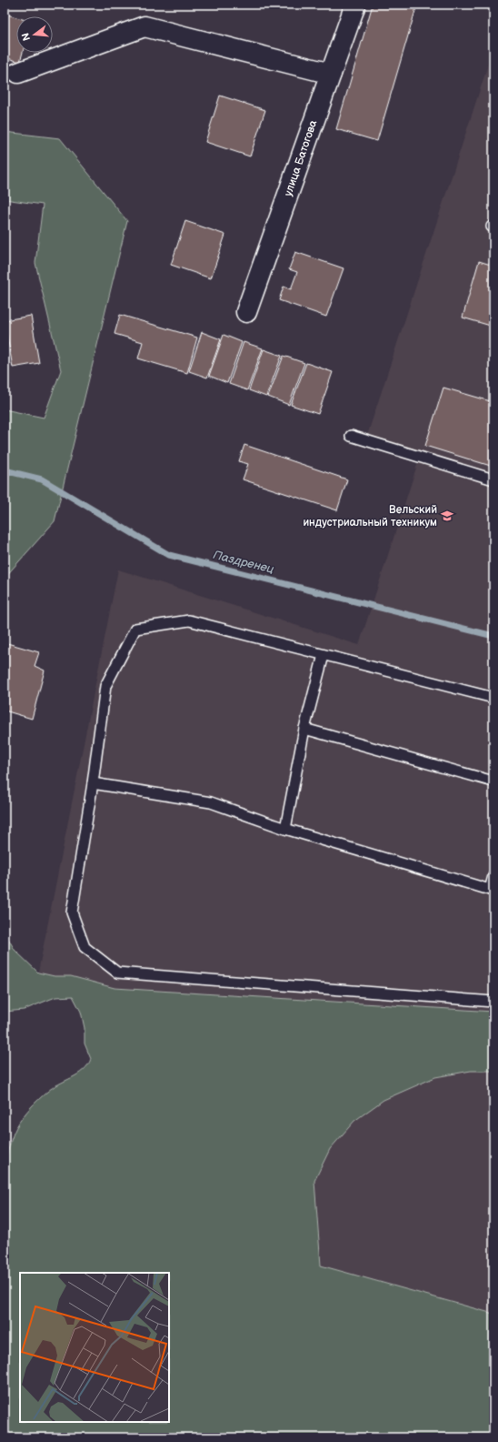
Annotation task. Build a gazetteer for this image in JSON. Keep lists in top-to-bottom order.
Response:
{
  "streets": {
    "street": ["улица Батогова"]
  },
  "water": ["Паздренец"],
  "places": {
    "school or university": ["Вельский индустриальный техникум"]
  },
  "north": "left"
}
